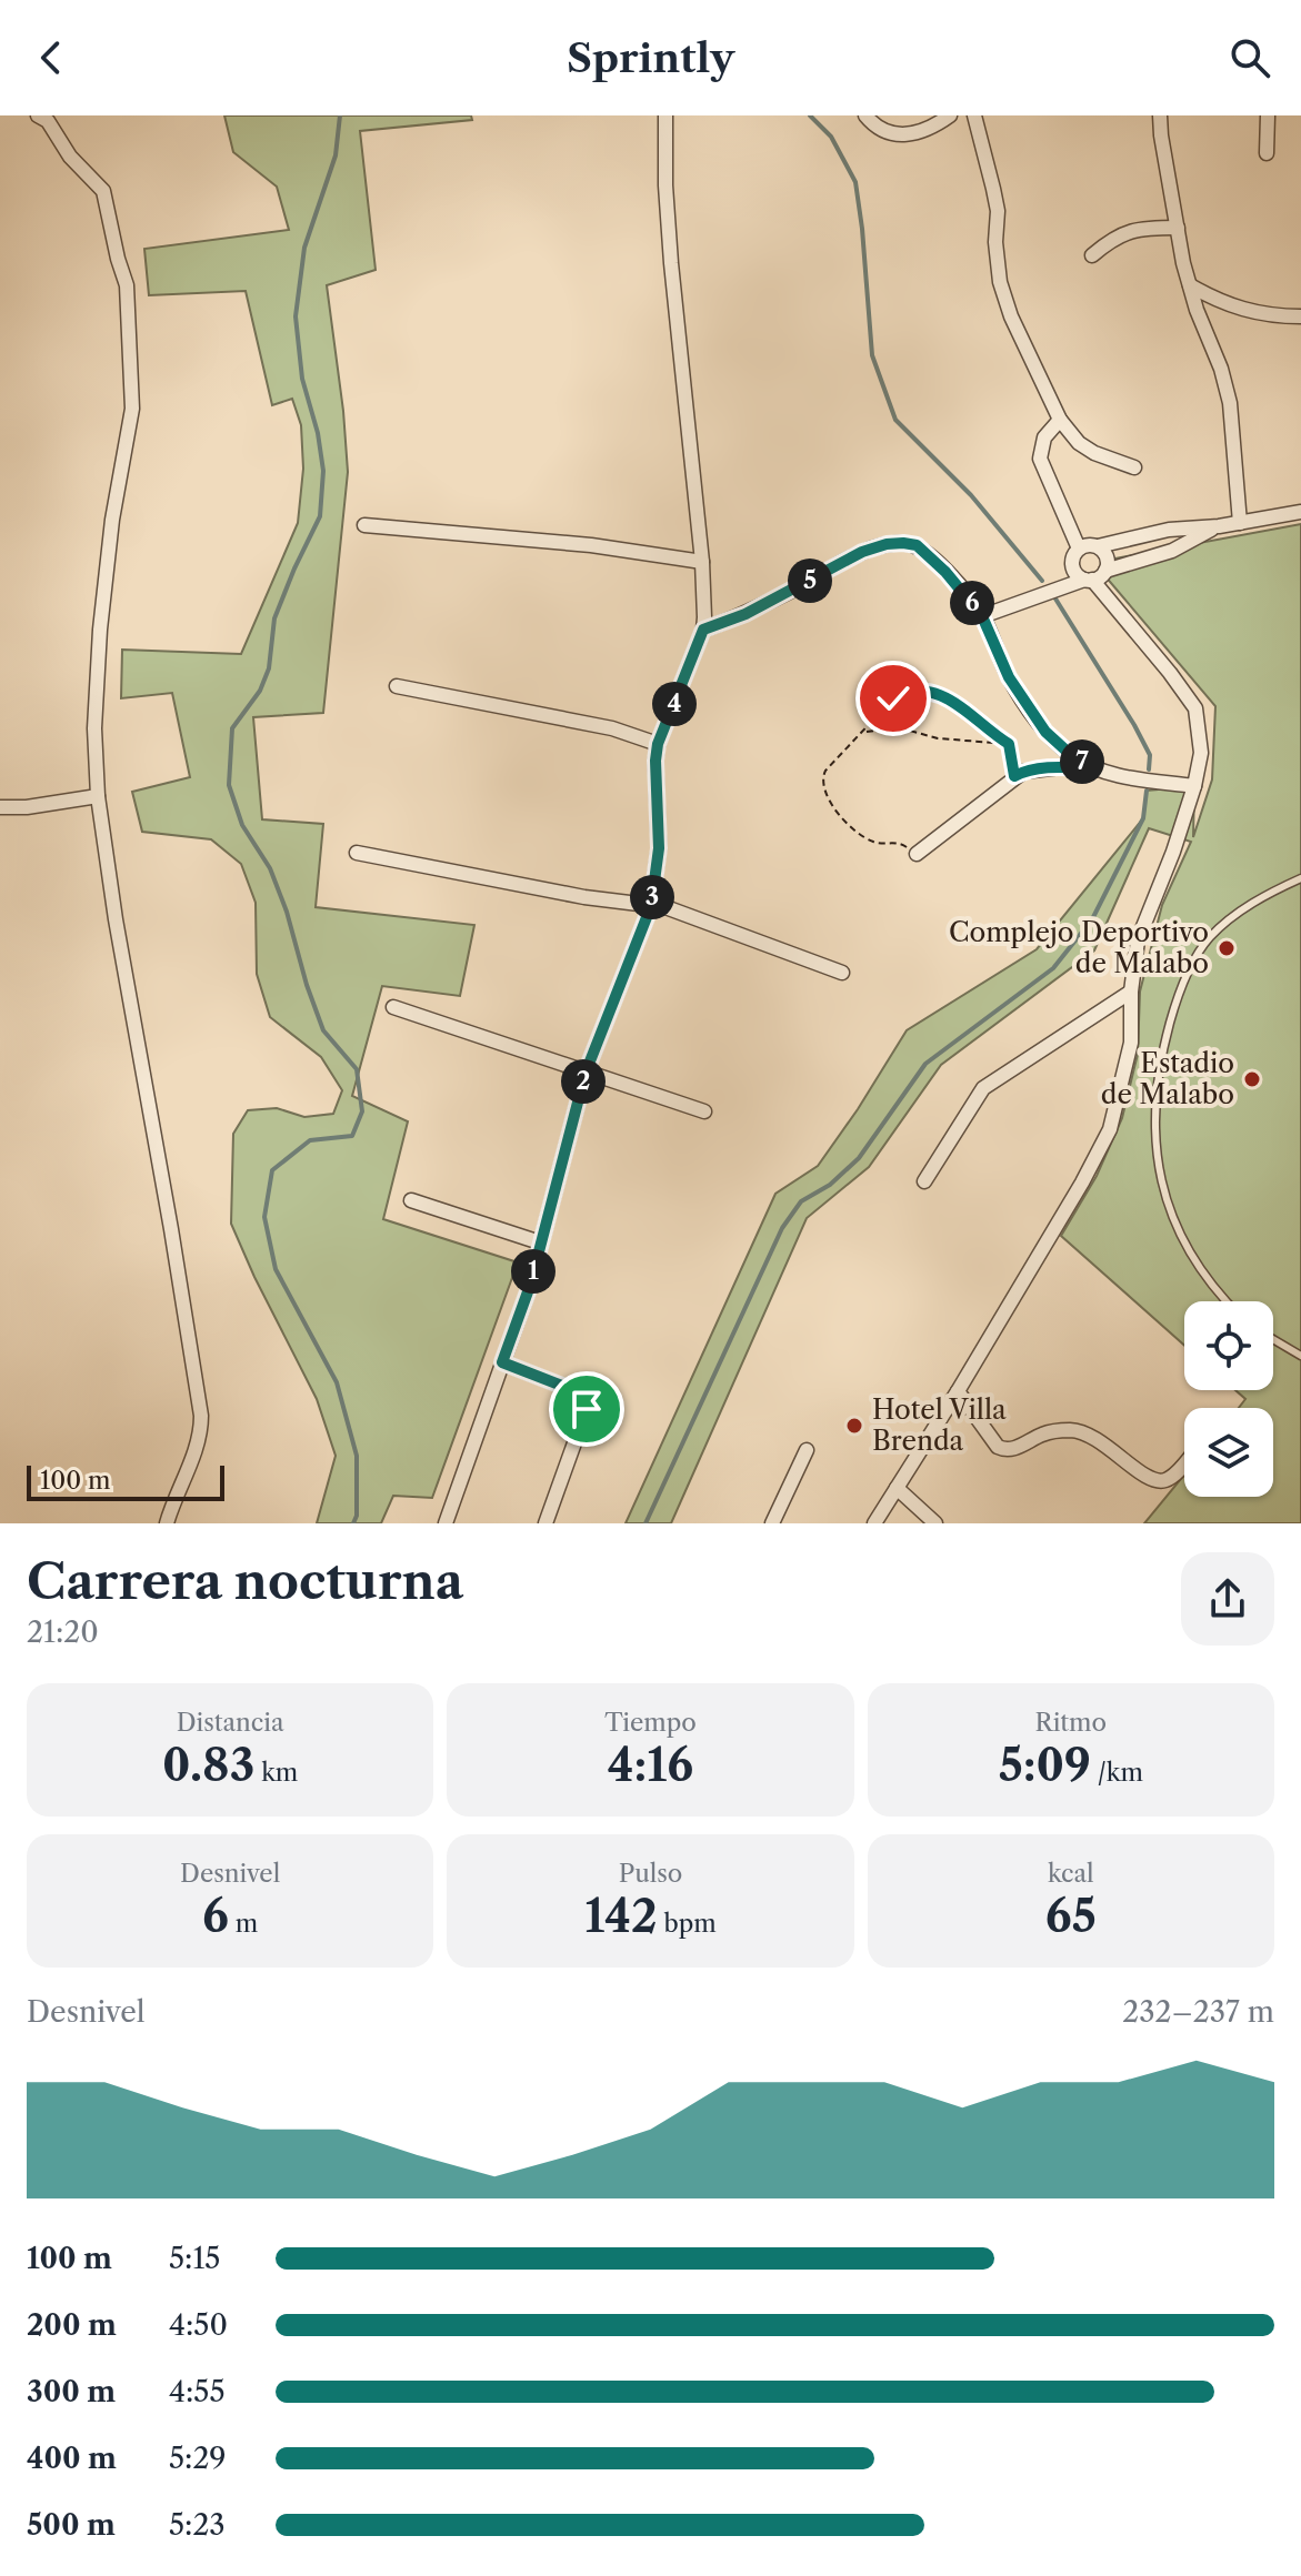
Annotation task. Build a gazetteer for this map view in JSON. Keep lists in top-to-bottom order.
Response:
{
  "places": ["Complejo Deportivo de Malabo", "Estadio de Malabo", "Hotel Villa Brenda"],
  "scale_bar": "100 m",
  "page": {
    "header": "Sprintly",
    "pins": [
      "5",
      "6",
      "4",
      "7",
      "3",
      "2",
      "1"
    ],
    "scale": "100 m",
    "heading": ["Carrera nocturna", "21:20"],
    "stats": [
      ["Distancia", "0.83 km"],
      ["Tiempo", "4:16"],
      ["Ritmo", "5:09 /km"],
      ["Desnivel", "6 m"],
      ["Pulso", "142 bpm"],
      ["kcal", "65"]
    ],
    "chart": ["Desnivel", "232–237 m"],
    "list": [
      {
        "name": "100 m",
        "note": "5:15"
      },
      {
        "name": "200 m",
        "note": "4:50"
      },
      {
        "name": "300 m",
        "note": "4:55"
      },
      {
        "name": "400 m",
        "note": "5:29"
      },
      {
        "name": "500 m",
        "note": "5:23"
      }
    ]
  }
}
